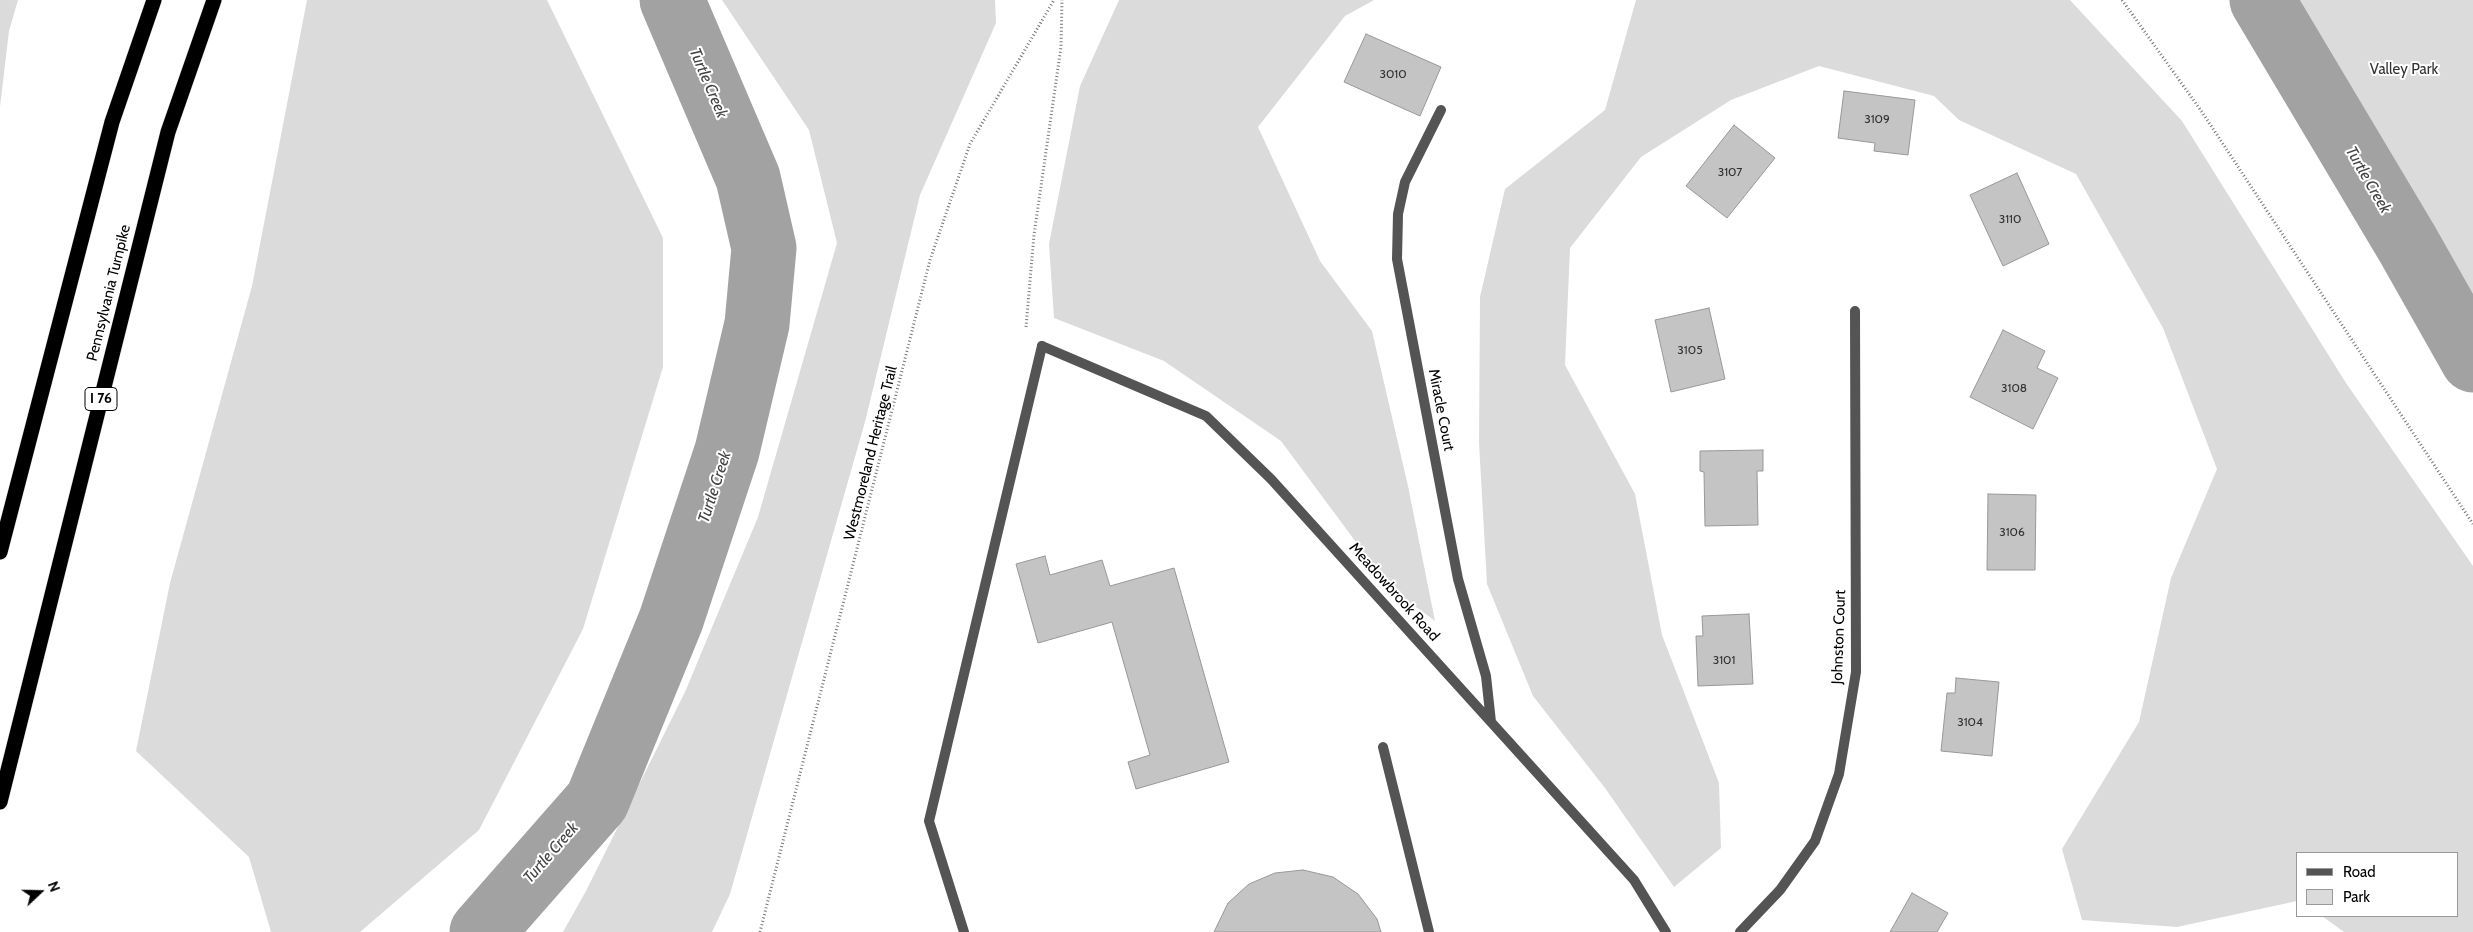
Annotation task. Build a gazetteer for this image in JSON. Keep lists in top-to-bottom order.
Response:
{
  "streets": {
    "highway": ["Pennsylvania Turnpike", "I 76"],
    "street": ["Miracle Court", "Meadowbrook Road", "Johnston Court"],
    "path": ["Westmoreland Heritage Trail"]
  },
  "crossings": [
    ["Miracle Court", "Meadowbrook Road"]
  ],
  "water": ["Turtle Creek"],
  "parks": ["Valley Park"],
  "house_numbers": [
    "3010",
    "3109",
    "3107",
    "3110",
    "3105",
    "3108",
    "3106",
    "3101",
    "3104"
  ],
  "legend": ["Road", "Park"],
  "north": "right"
}
